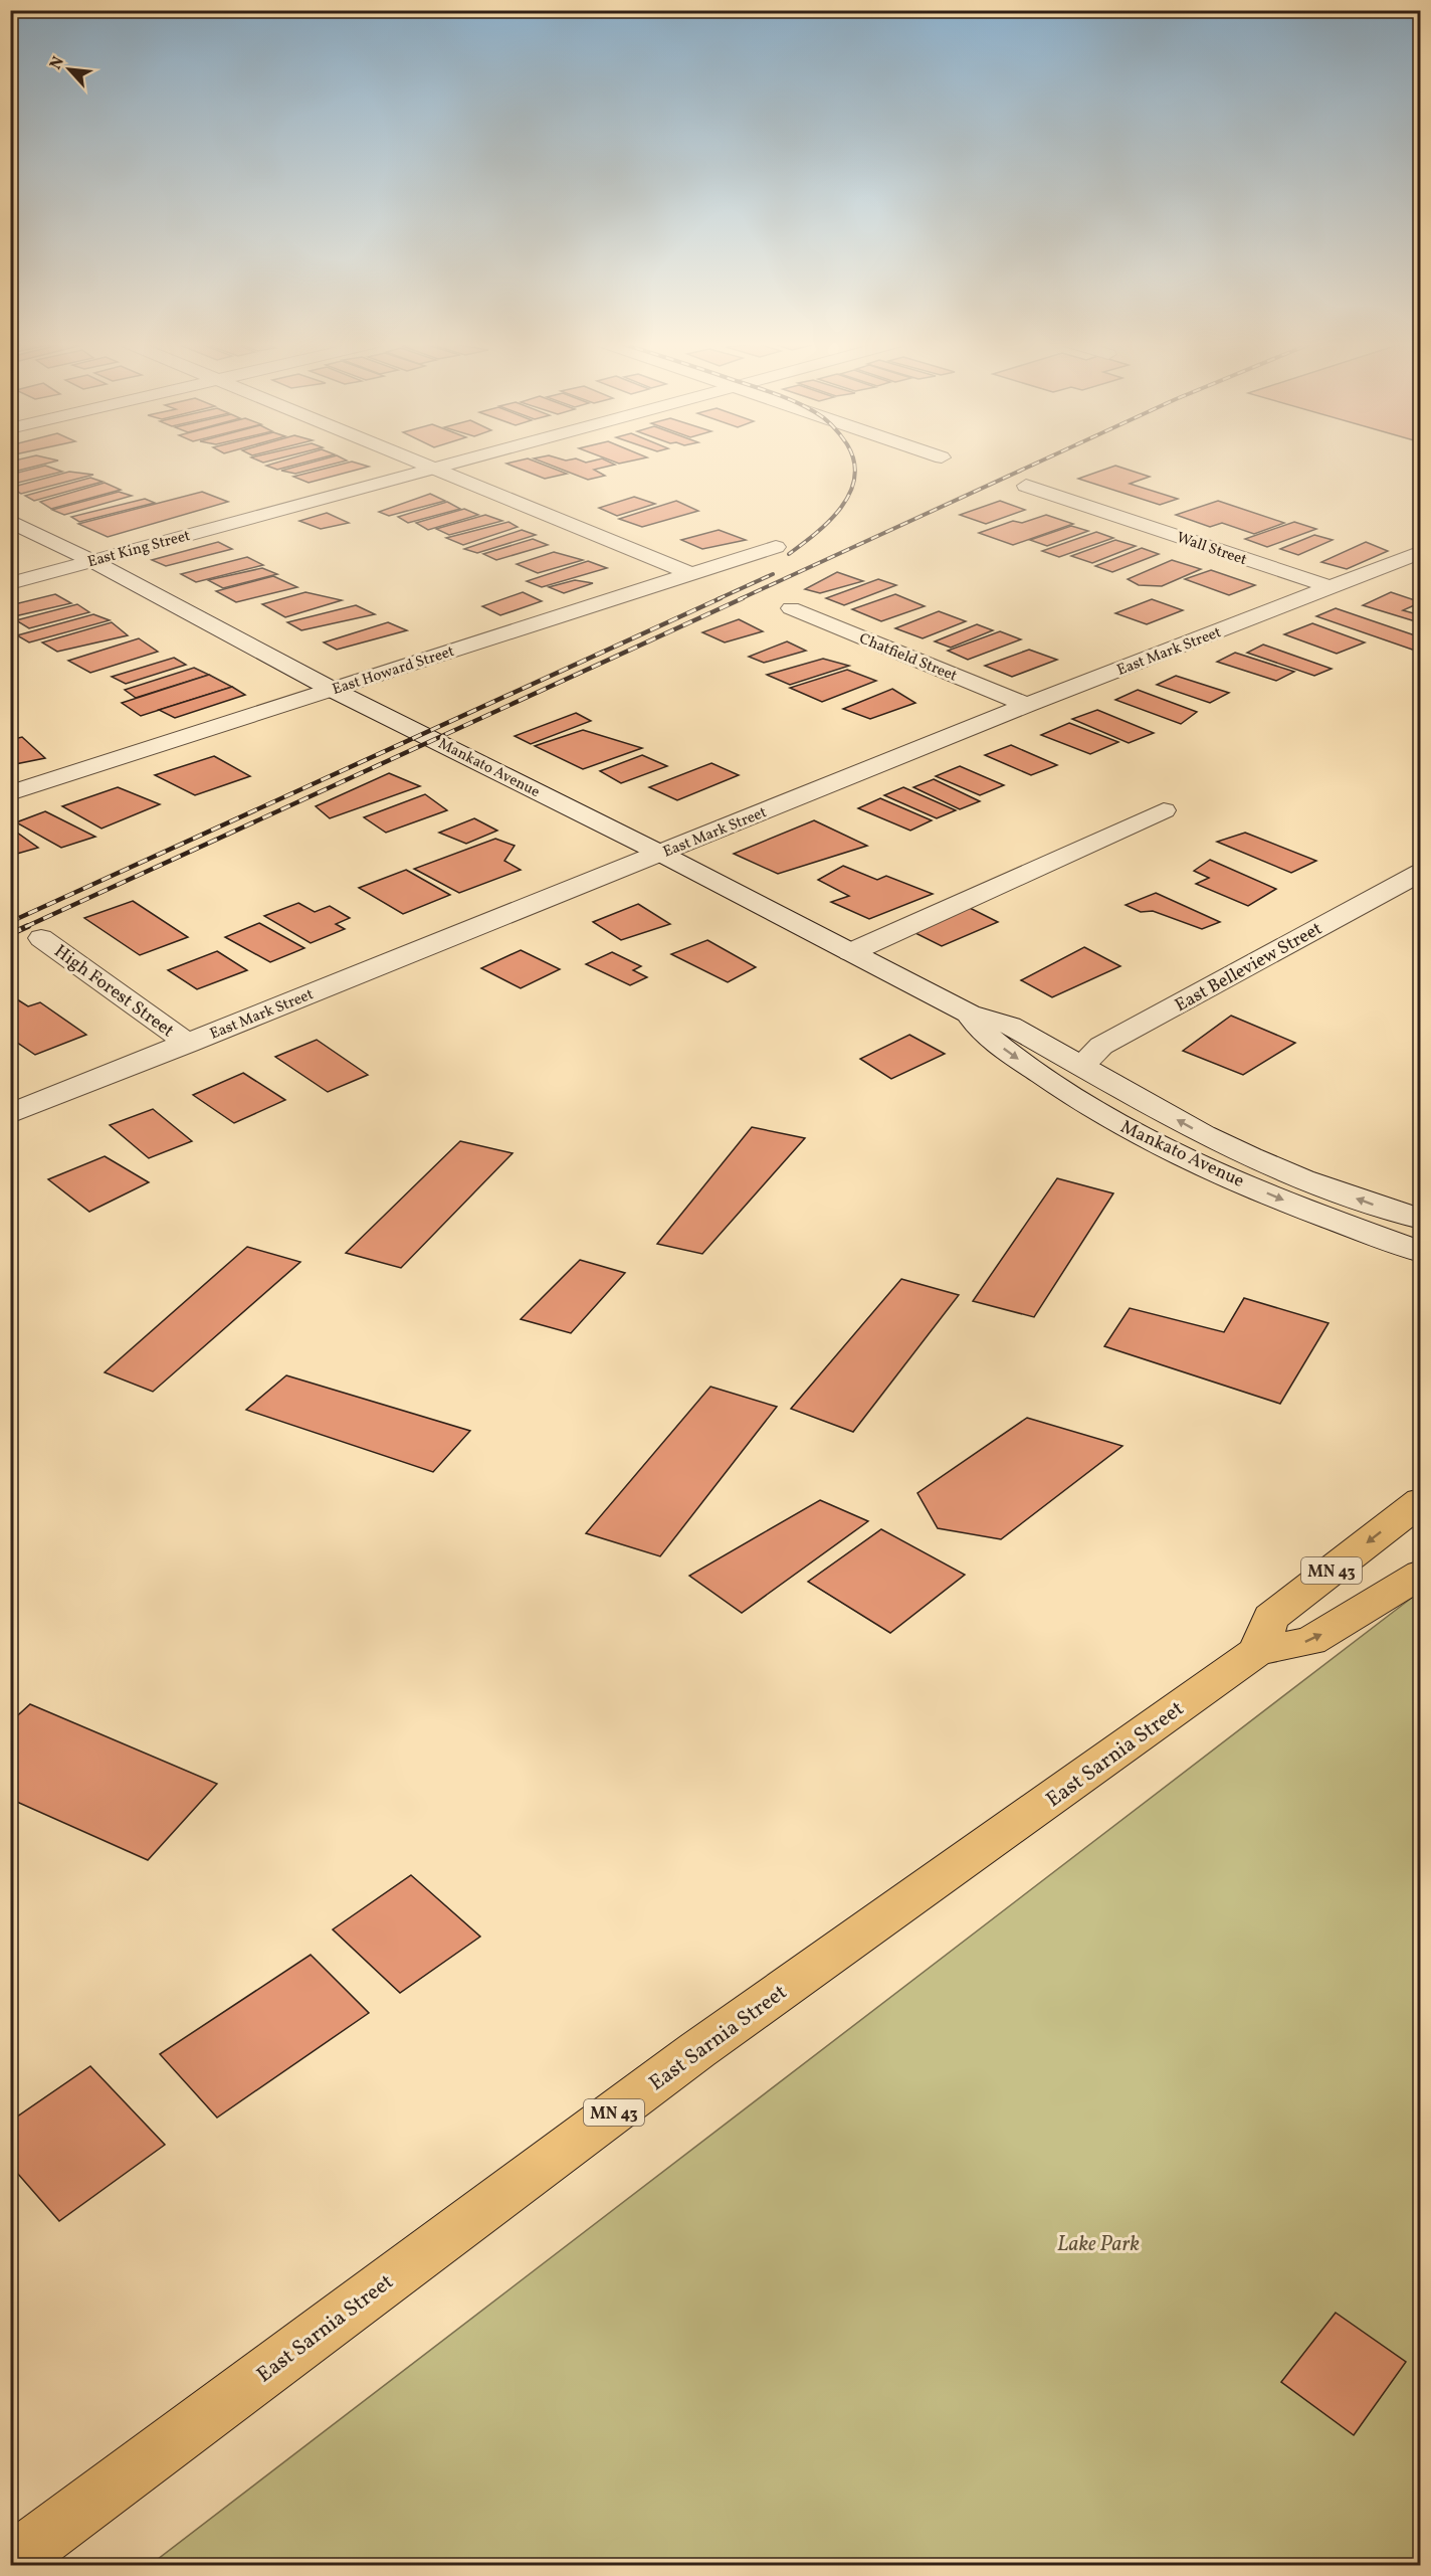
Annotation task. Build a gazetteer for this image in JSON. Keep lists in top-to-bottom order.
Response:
{
  "streets": {
    "main road": ["MN 43", "East Sarnia Street"],
    "street": [
      "East King Street",
      "Wall Street",
      "East Mark Street",
      "Chatfield Street",
      "East Howard Street",
      "Mankato Avenue",
      "East Belleview Street",
      "High Forest Street"
    ]
  },
  "crossings": [
    ["East King Street", "Mankato Avenue"],
    ["Wall Street", "East Mark Street"],
    ["East Mark Street", "Chatfield Street"],
    ["East Mark Street", "Mankato Avenue"],
    ["East Mark Street", "High Forest Street"],
    ["East Howard Street", "Mankato Avenue"],
    ["Mankato Avenue", "East Belleview Street"],
    ["MN 43", "East Sarnia Street"]
  ],
  "parks": ["Lake Park"],
  "north": "top left"
}
